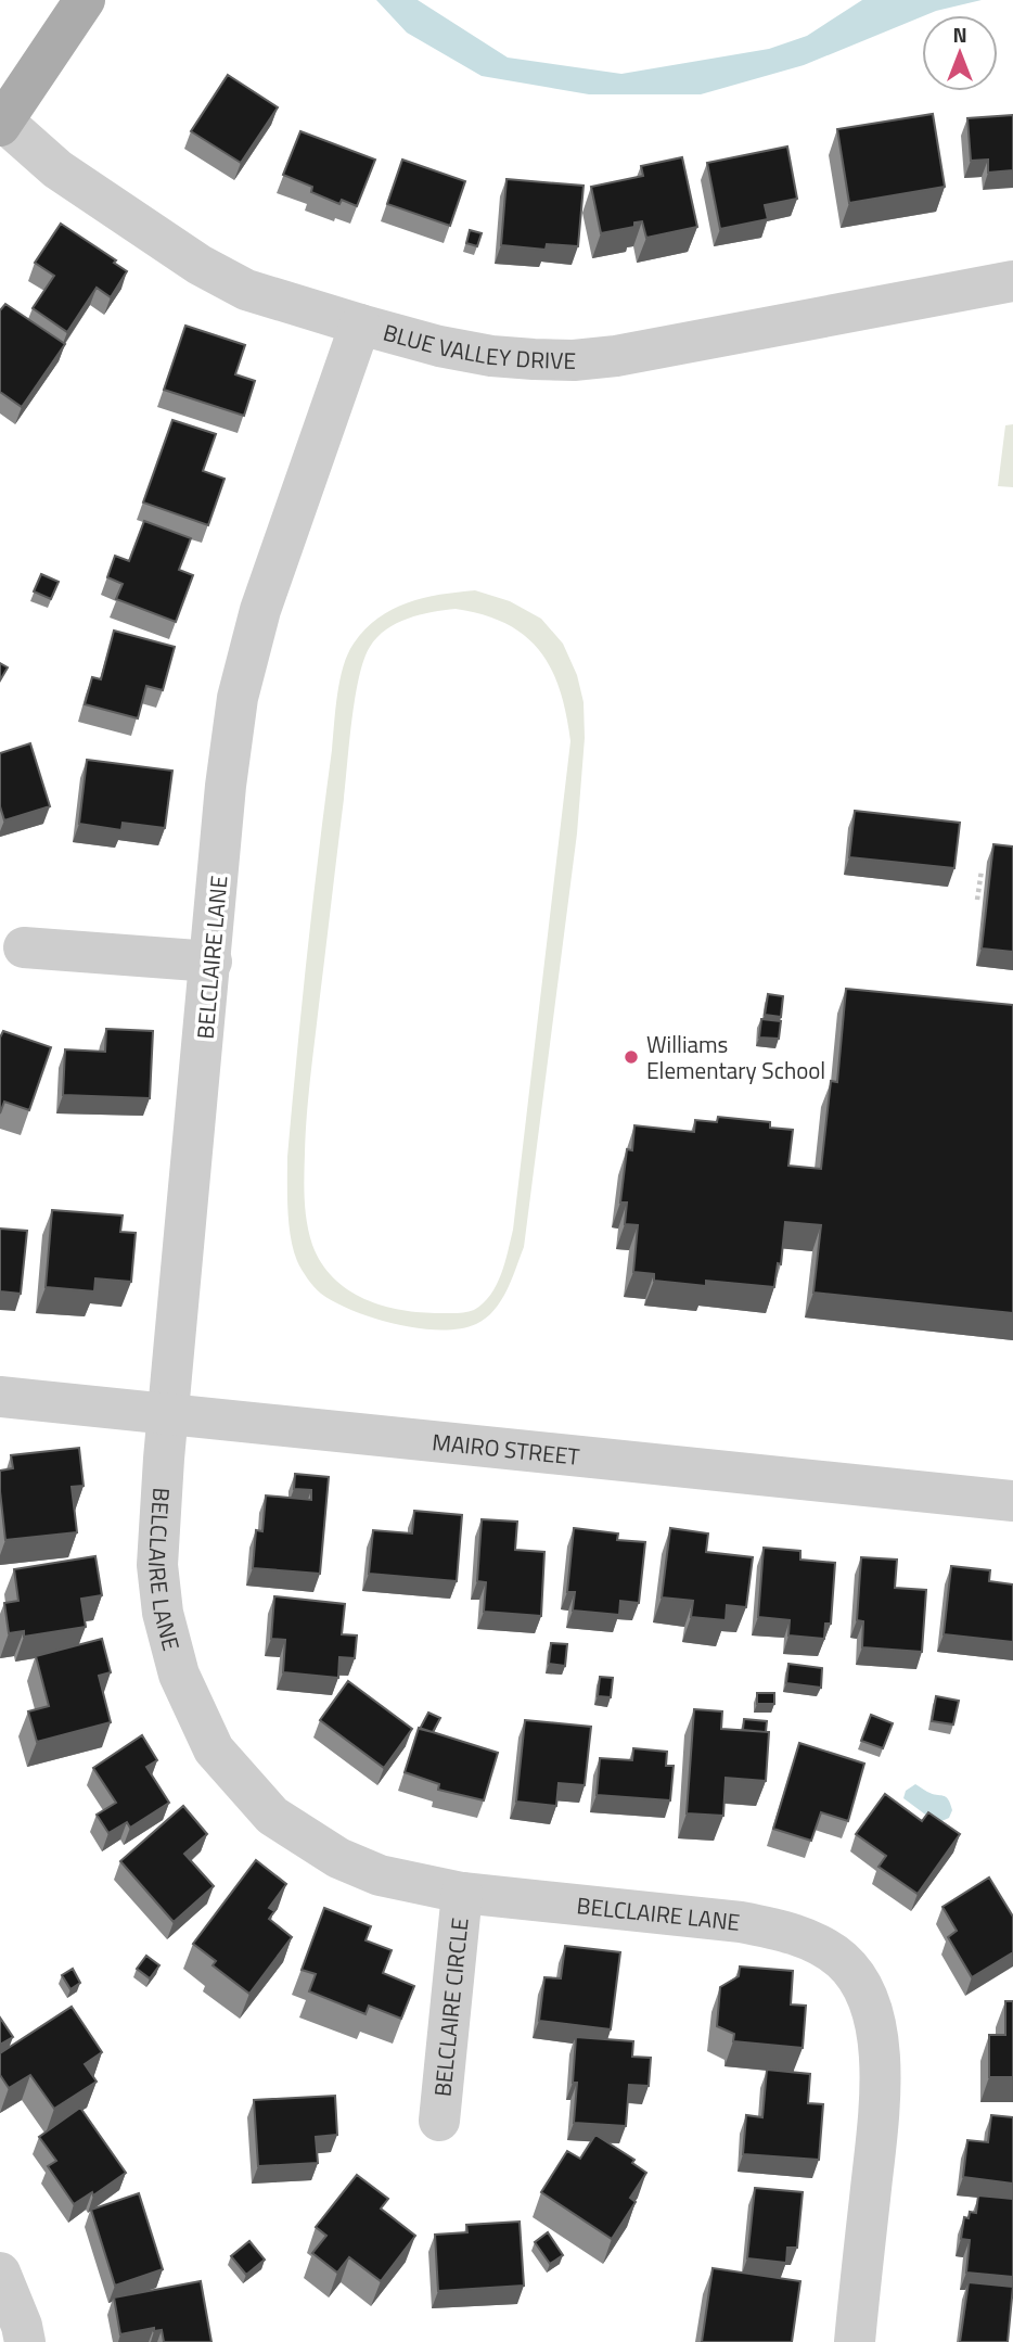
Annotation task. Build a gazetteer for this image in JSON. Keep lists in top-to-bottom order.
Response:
{
  "streets": {
    "street": [
      "BLUE VALLEY DRIVE",
      "BELCLAIRE LANE",
      "MAIRO STREET",
      "BELCLAIRE CIRCLE"
    ]
  },
  "crossings": [
    ["BLUE VALLEY DRIVE", "BELCLAIRE LANE"],
    ["BELCLAIRE LANE", "MAIRO STREET"],
    ["BELCLAIRE LANE", "BELCLAIRE CIRCLE"]
  ],
  "places": ["Williams Elementary School"],
  "north": "top"
}
